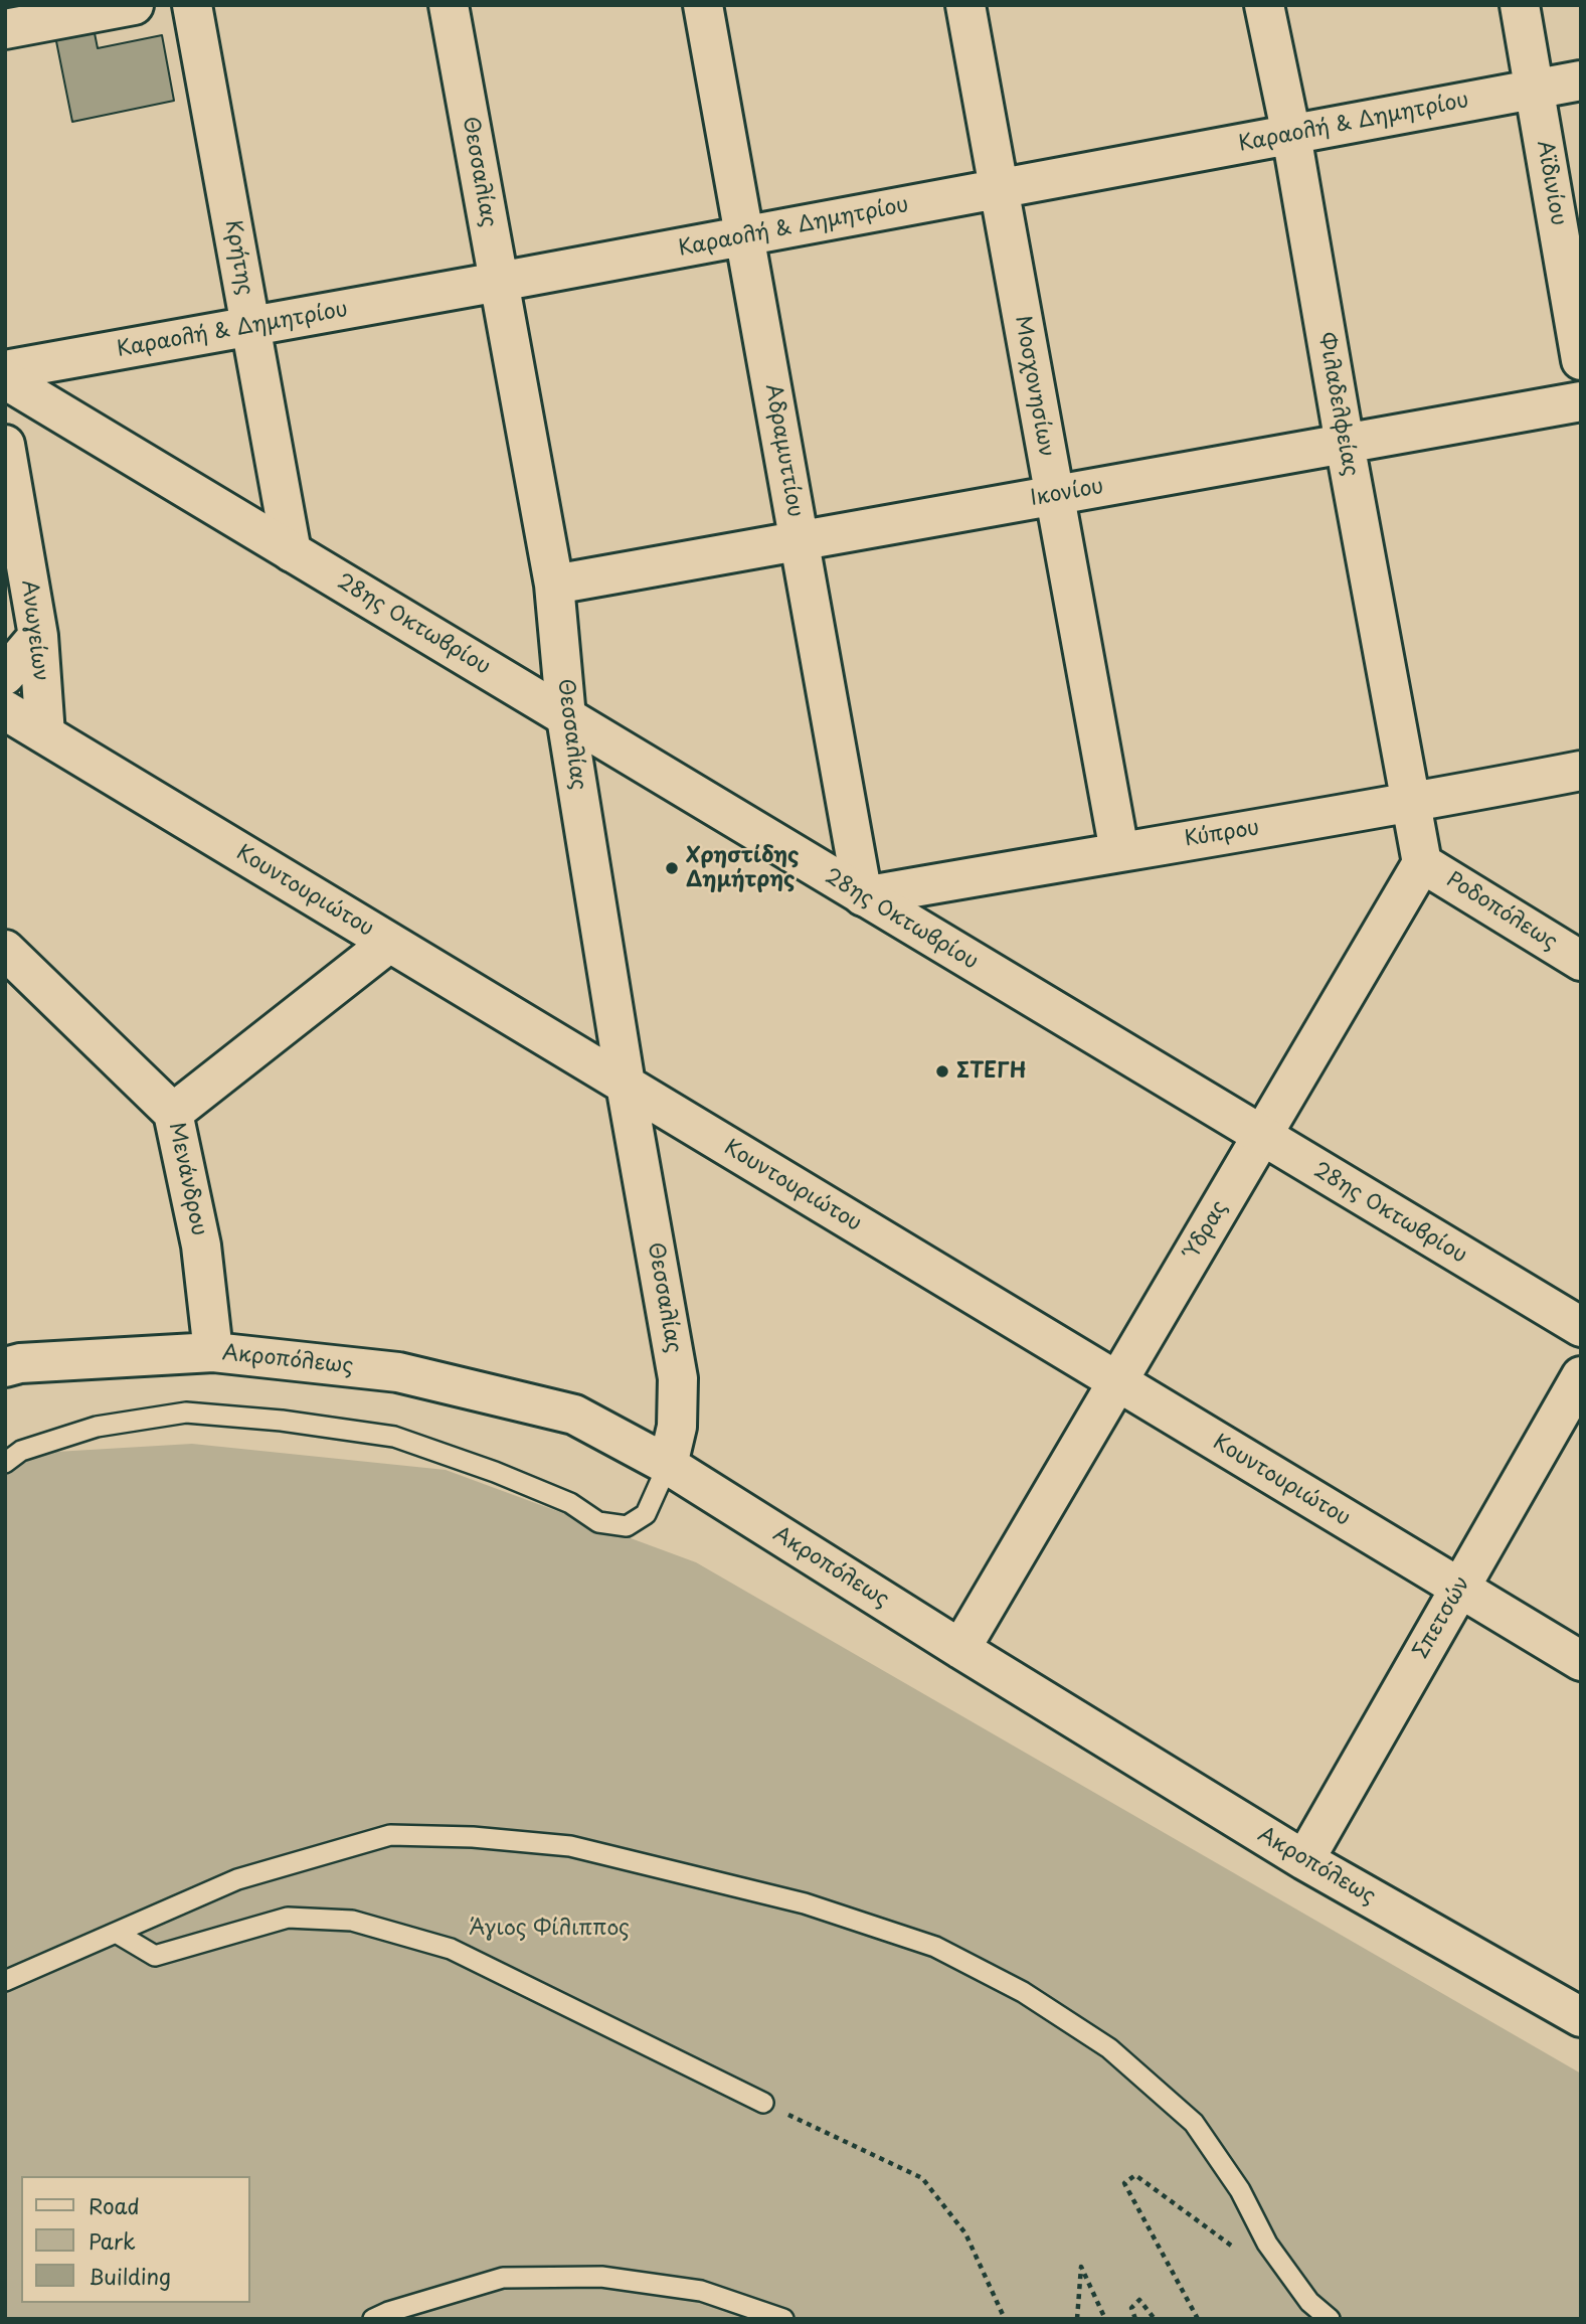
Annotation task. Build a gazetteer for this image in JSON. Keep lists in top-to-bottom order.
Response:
{
  "streets": {
    "street": [
      "Καραολή & Δημητρίου",
      "Θεσσαλίας",
      "Αϊδινίου",
      "Κρήτης",
      "Μοσχονησίων",
      "Φιλαδελφείας",
      "Αδραμυττίου",
      "Ικονίου",
      "28ης Οκτωβρίου",
      "Ανωγείων",
      "Κύπρου",
      "Κουντουριώτου",
      "Ροδοπόλεως",
      "Μενάνδρου",
      "Ύδρας",
      "Ακροπόλεως",
      "Σπετσών"
    ]
  },
  "crossings": [
    ["Καραολή & Δημητρίου", "Θεσσαλίας"],
    ["Καραολή & Δημητρίου", "Αϊδινίου"],
    ["Καραολή & Δημητρίου", "Κρήτης"],
    ["Καραολή & Δημητρίου", "Μοσχονησίων"],
    ["Καραολή & Δημητρίου", "Φιλαδελφείας"],
    ["Καραολή & Δημητρίου", "Αδραμυττίου"],
    ["Θεσσαλίας", "Ικονίου"],
    ["Θεσσαλίας", "28ης Οκτωβρίου"],
    ["Θεσσαλίας", "Κουντουριώτου"],
    ["Θεσσαλίας", "Ακροπόλεως"],
    ["Κρήτης", "28ης Οκτωβρίου"],
    ["Μοσχονησίων", "Ικονίου"],
    ["Μοσχονησίων", "Κύπρου"],
    ["Φιλαδελφείας", "Ικονίου"],
    ["Φιλαδελφείας", "Κύπρου"],
    ["Αδραμυττίου", "Ικονίου"],
    ["Αδραμυττίου", "28ης Οκτωβρίου"],
    ["Αδραμυττίου", "Κύπρου"],
    ["28ης Οκτωβρίου", "Κύπρου"],
    ["28ης Οκτωβρίου", "Ύδρας"],
    ["Ανωγείων", "Κουντουριώτου"],
    ["Κουντουριώτου", "Ύδρας"],
    ["Κουντουριώτου", "Σπετσών"],
    ["Ροδοπόλεως", "Ύδρας"],
    ["Μενάνδρου", "Ακροπόλεως"],
    ["Ύδρας", "Ακροπόλεως"],
    ["Ακροπόλεως", "Σπετσών"]
  ],
  "parks": ["Άγιος Φίλιππος"],
  "places": ["Χρηστίδης Δημήτρης", "ΣΤΕΓΗ"],
  "legend": ["Road", "Park", "Building"]
}
